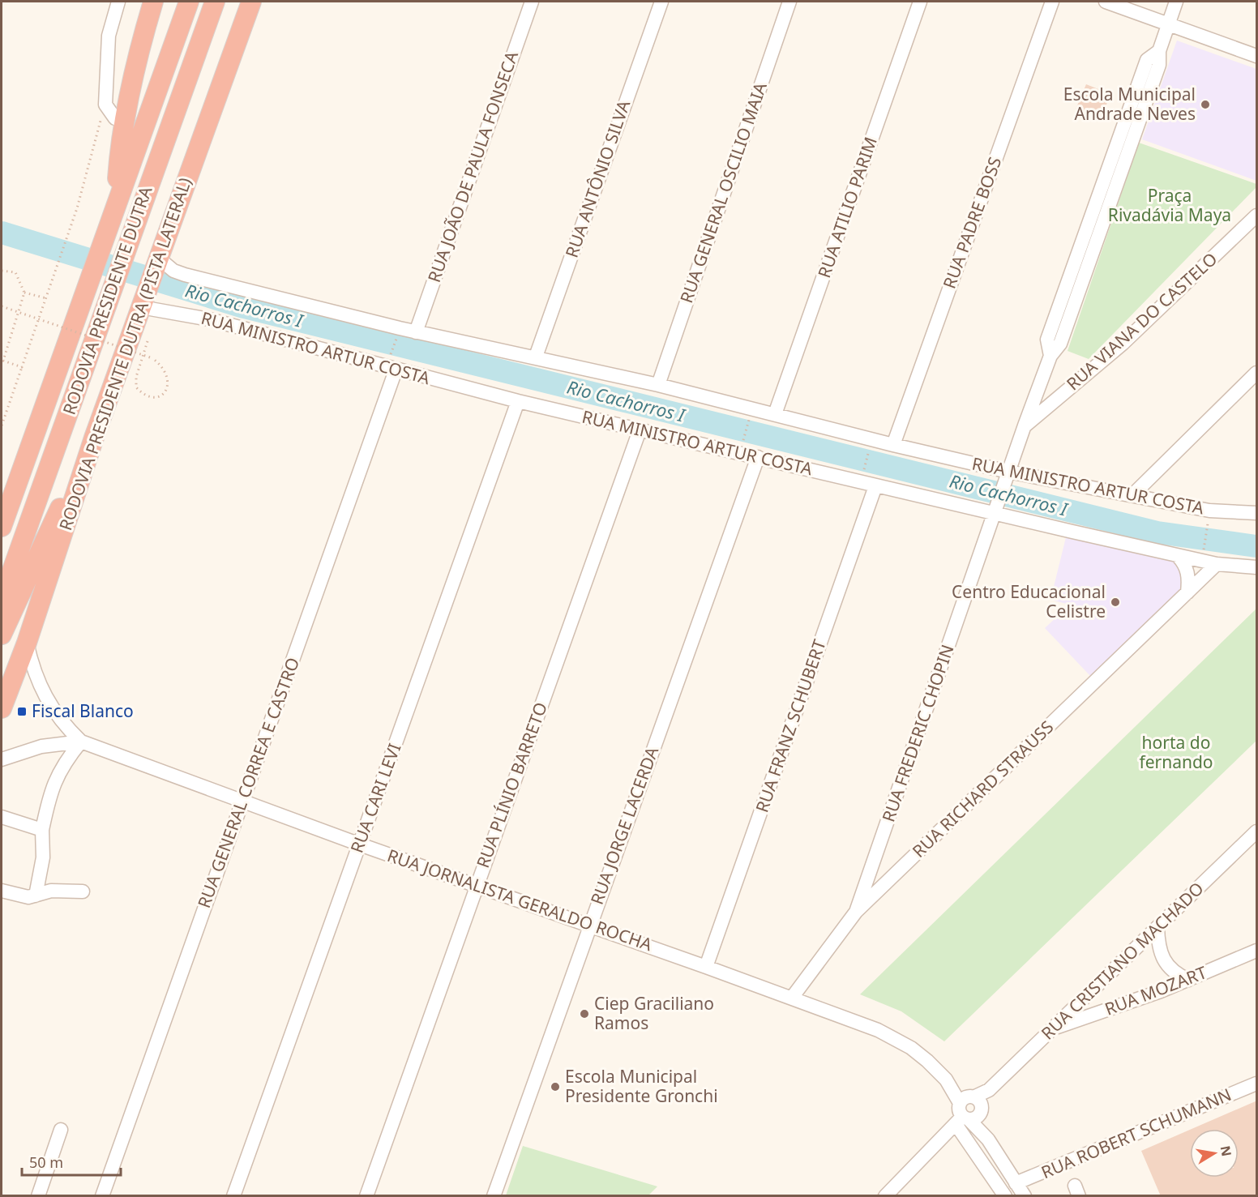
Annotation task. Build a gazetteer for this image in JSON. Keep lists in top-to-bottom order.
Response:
{
  "streets": {
    "highway": ["RODOVIA PRESIDENTE DUTRA", "RODOVIA PRESIDENTE DUTRA (PISTA LATERAL)"],
    "street": [
      "RUA JOÃO DE PAULA FONSECA",
      "RUA ANTÔNIO SILVA",
      "RUA GENERAL OSCILIO MAIA",
      "RUA ATILIO PARIM",
      "RUA PADRE BOSS",
      "RUA VIANA DO CASTELO",
      "RUA MINISTRO ARTUR COSTA",
      "RUA FRANZ SCHUBERT",
      "RUA FREDERIC CHOPIN",
      "RUA GENERAL CORREA E CASTRO",
      "RUA PLÍNIO BARRETO",
      "RUA RICHARD STRAUSS",
      "RUA CARI LEVI",
      "RUA JORGE LACERDA",
      "RUA JORNALISTA GERALDO ROCHA",
      "RUA CRISTIANO MACHADO",
      "RUA MOZART",
      "RUA ROBERT SCHUMANN"
    ]
  },
  "crossings": [
    ["RUA JOÃO DE PAULA FONSECA", "RUA MINISTRO ARTUR COSTA"],
    ["RUA ANTÔNIO SILVA", "RUA MINISTRO ARTUR COSTA"],
    ["RUA GENERAL OSCILIO MAIA", "RUA MINISTRO ARTUR COSTA"],
    ["RUA ATILIO PARIM", "RUA MINISTRO ARTUR COSTA"],
    ["RUA PADRE BOSS", "RUA MINISTRO ARTUR COSTA"],
    ["RUA VIANA DO CASTELO", "RUA FREDERIC CHOPIN"],
    ["RUA MINISTRO ARTUR COSTA", "RODOVIA PRESIDENTE DUTRA (PISTA LATERAL)"],
    ["RUA MINISTRO ARTUR COSTA", "RUA FRANZ SCHUBERT"],
    ["RUA MINISTRO ARTUR COSTA", "RUA FREDERIC CHOPIN"],
    ["RUA MINISTRO ARTUR COSTA", "RUA GENERAL CORREA E CASTRO"],
    ["RUA MINISTRO ARTUR COSTA", "RUA PLÍNIO BARRETO"],
    ["RUA MINISTRO ARTUR COSTA", "RUA RICHARD STRAUSS"],
    ["RUA MINISTRO ARTUR COSTA", "RUA CARI LEVI"],
    ["RUA MINISTRO ARTUR COSTA", "RUA JORGE LACERDA"],
    ["RODOVIA PRESIDENTE DUTRA (PISTA LATERAL)", "RUA JORNALISTA GERALDO ROCHA"],
    ["RUA FRANZ SCHUBERT", "RUA JORNALISTA GERALDO ROCHA"],
    ["RUA FREDERIC CHOPIN", "RUA RICHARD STRAUSS"],
    ["RUA GENERAL CORREA E CASTRO", "RUA JORNALISTA GERALDO ROCHA"],
    ["RUA PLÍNIO BARRETO", "RUA JORNALISTA GERALDO ROCHA"],
    ["RUA RICHARD STRAUSS", "RUA JORNALISTA GERALDO ROCHA"],
    ["RUA CARI LEVI", "RUA JORNALISTA GERALDO ROCHA"],
    ["RUA JORGE LACERDA", "RUA JORNALISTA GERALDO ROCHA"],
    ["RUA JORNALISTA GERALDO ROCHA", "RUA CRISTIANO MACHADO"],
    ["RUA JORNALISTA GERALDO ROCHA", "RUA ROBERT SCHUMANN"],
    ["RUA CRISTIANO MACHADO", "RUA MOZART"]
  ],
  "water": ["Rio Cachorros I"],
  "parks": ["Praça Rivadávia Maya", "horta do fernando"],
  "places": {
    "other": [
      "Escola Municipal Andrade Neves",
      "Centro Educacional Celistre",
      "Ciep Graciliano Ramos",
      "Escola Municipal Presidente Gronchi"
    ],
    "transit": ["Fiscal Blanco"]
  },
  "scale_bar": "50 m",
  "north": "right"
}
